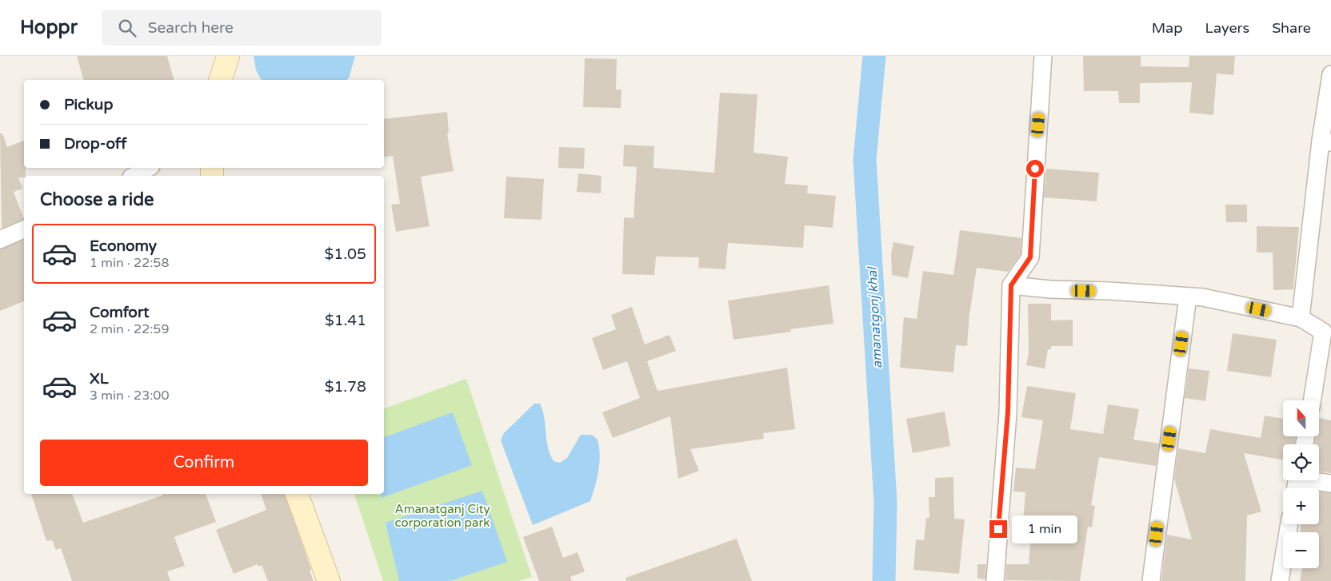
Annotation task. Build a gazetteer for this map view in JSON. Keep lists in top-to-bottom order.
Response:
{
  "water": ["amanatgonj khal"],
  "parks": ["Amanatganj City corporation park"],
  "north": "top",
  "page": {
    "header": "Hoppr",
    "search": "Search here",
    "nav": ["Map", "Layers", "Share"],
    "banner": ["Pickup", "Drop-off"],
    "heading": "Choose a ride",
    "list": [
      {
        "name": "Economy",
        "note": "1 min · 22:58",
        "value": "$1.05"
      },
      {
        "name": "Comfort",
        "note": "2 min · 22:59",
        "value": "$1.41"
      },
      {
        "name": "XL",
        "note": "3 min · 23:00",
        "value": "$1.78"
      }
    ],
    "map_buttons": ["+", "−"],
    "buttons": "Confirm",
    "bubble": "1 min"
  }
}
